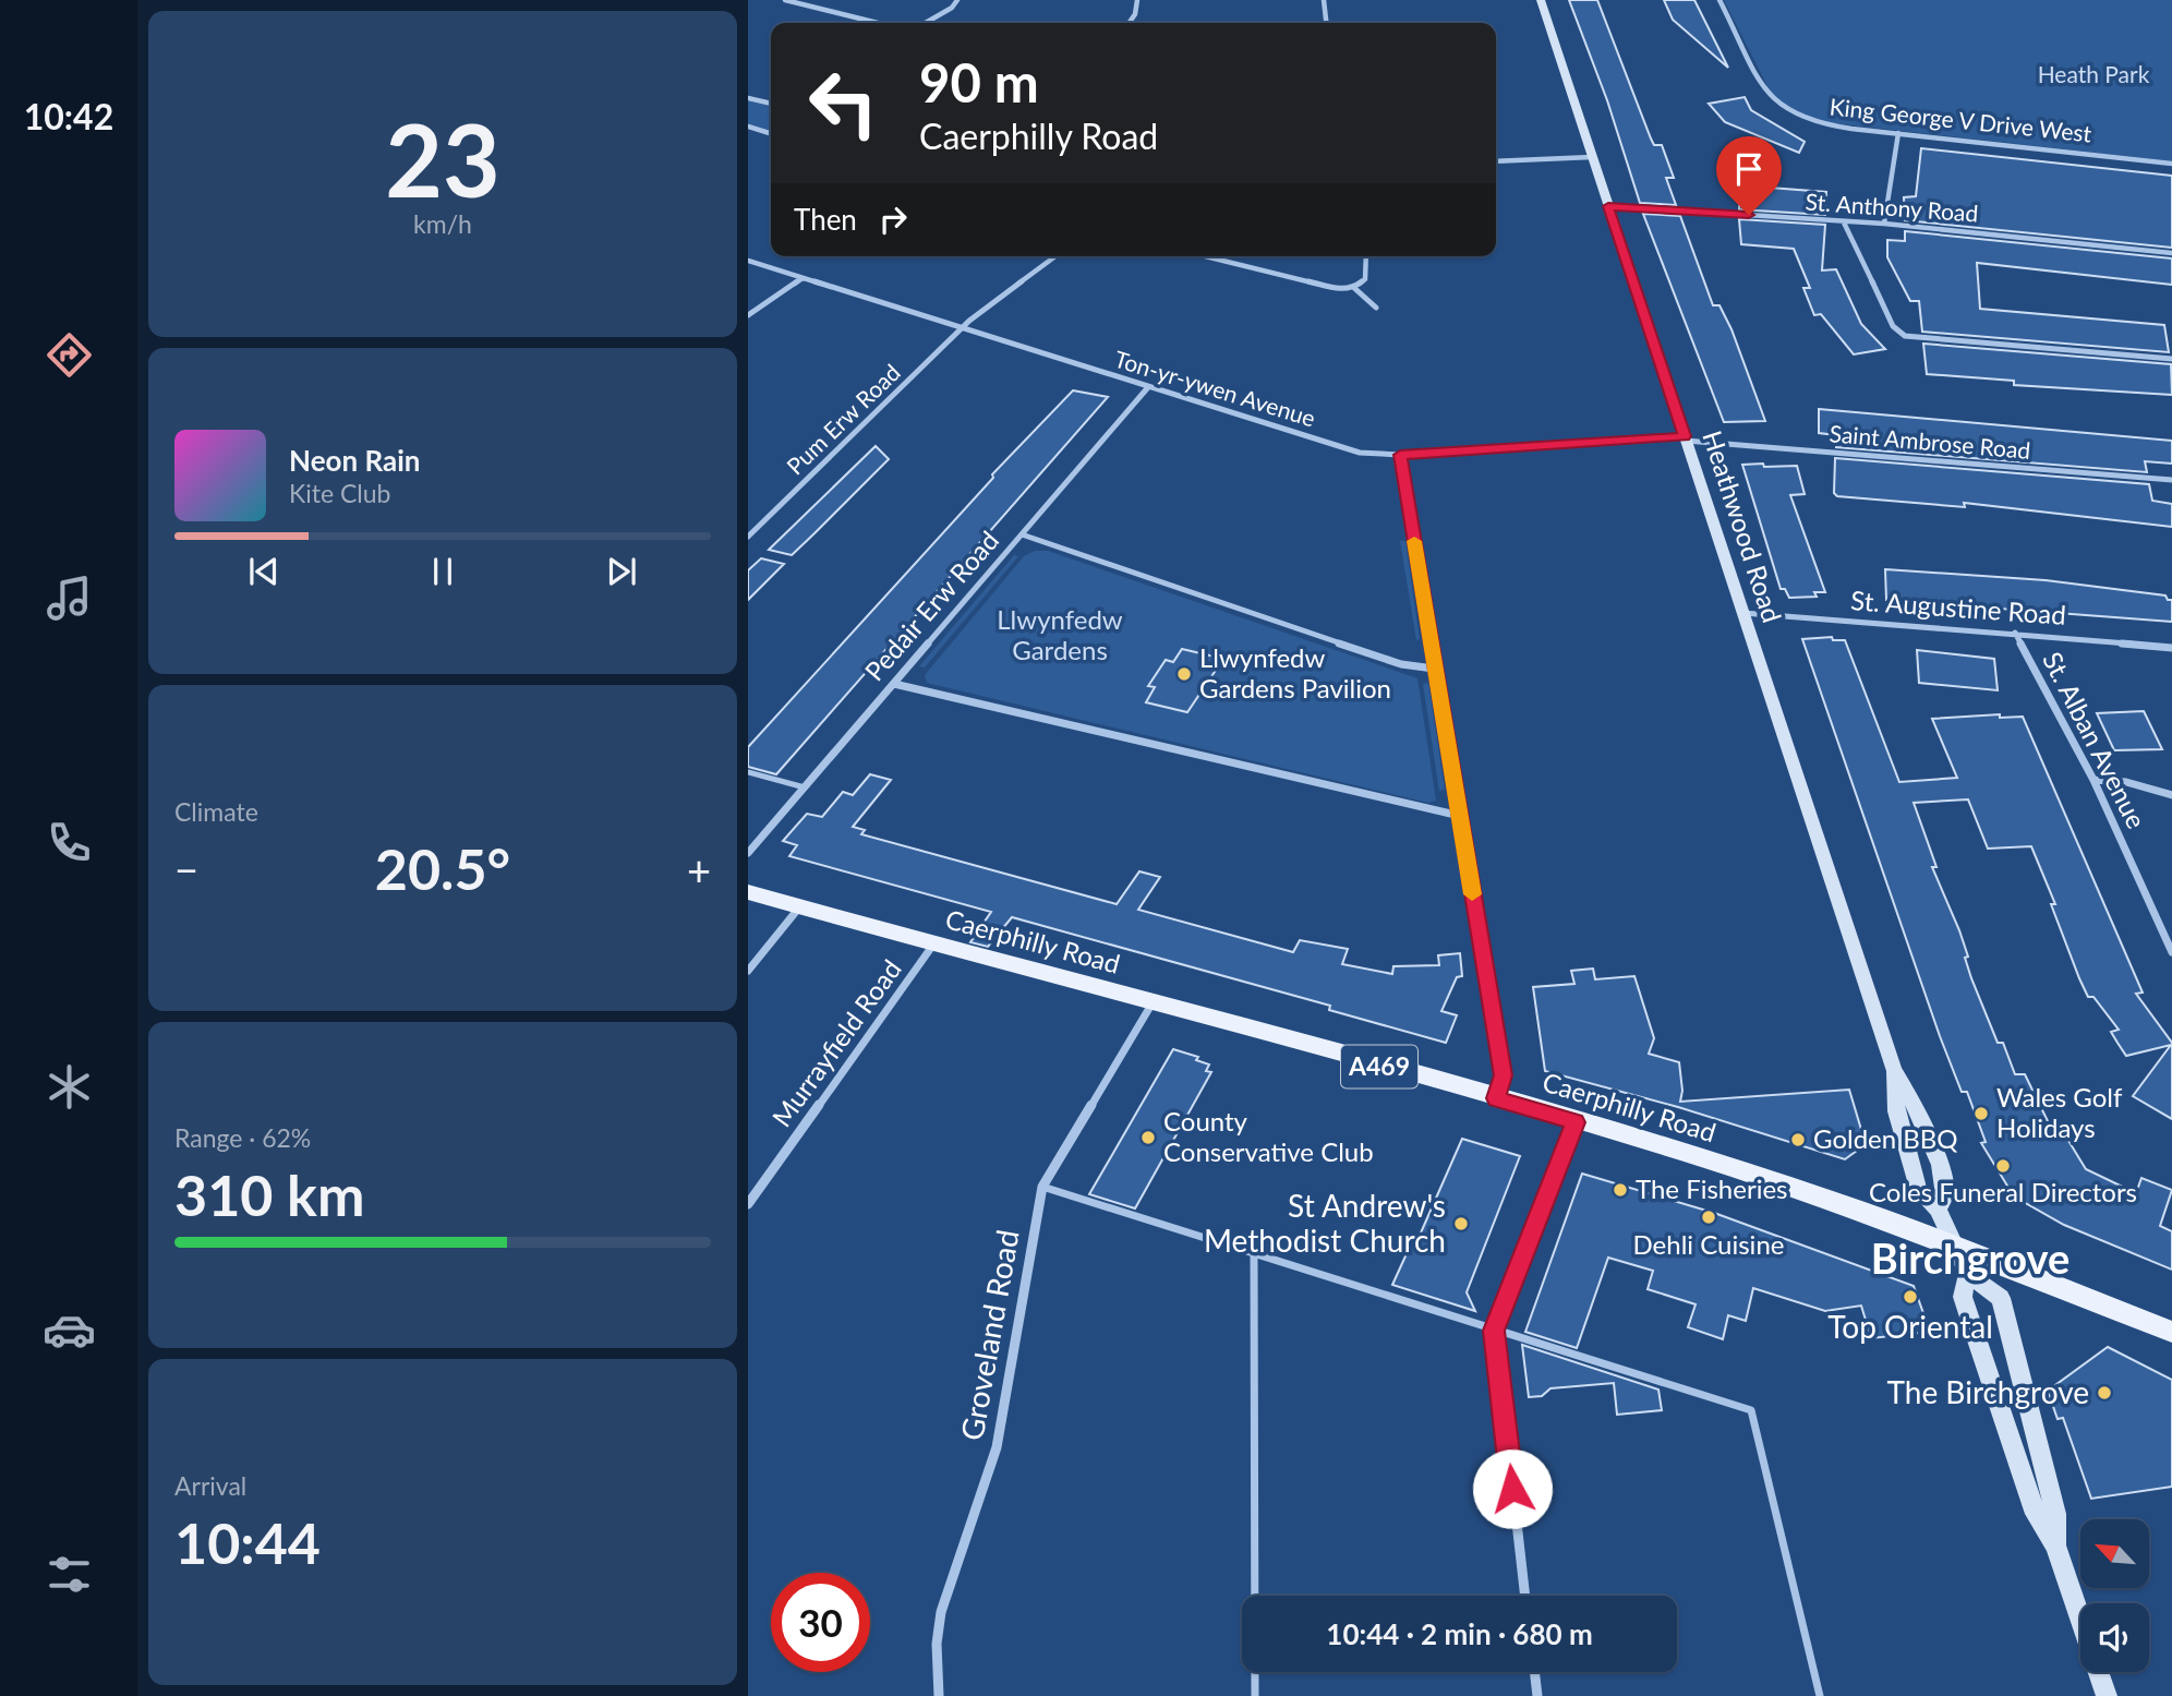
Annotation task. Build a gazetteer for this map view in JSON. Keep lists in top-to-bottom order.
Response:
{
  "streets": {
    "main road": ["Caerphilly Road", "A469"],
    "street": [
      "King George V Drive West",
      "St. Anthony Road",
      "Ton-yr-ywen Avenue",
      "Pum Erw Road",
      "Saint Ambrose Road",
      "Heathwood Road",
      "Pedair Erw Road",
      "St. Augustine Road",
      "St. Alban Avenue",
      "Murrayfield Road",
      "Groveland Road"
    ]
  },
  "crossings": [
    ["St. Anthony Road", "Heathwood Road"],
    ["Ton-yr-ywen Avenue", "Pum Erw Road"],
    ["Ton-yr-ywen Avenue", "Saint Ambrose Road"],
    ["Ton-yr-ywen Avenue", "Heathwood Road"],
    ["Ton-yr-ywen Avenue", "Pedair Erw Road"],
    ["Saint Ambrose Road", "Heathwood Road"],
    ["Heathwood Road", "St. Augustine Road"],
    ["Heathwood Road", "Caerphilly Road"],
    ["St. Augustine Road", "St. Alban Avenue"],
    ["Caerphilly Road", "Murrayfield Road"],
    ["Caerphilly Road", "Groveland Road"]
  ],
  "districts": ["Birchgrove"],
  "parks": ["Heath Park", "Llwynfedw Gardens"],
  "places": [
    "Llwynfedw Gardens Pavilion",
    "Wales Golf Holidays",
    "County Conservative Club",
    "Golden BBQ",
    "Coles Funeral Directors",
    "The Fisheries",
    "Dehli Cuisine",
    "St Andrew's Methodist Church",
    "Top Oriental",
    "The Birchgrove"
  ],
  "north": "top left",
  "page": {
    "tabs": "10:42",
    "tile": [
      ["23", "km/h"],
      "Climate",
      ["Range · 62%", "310 km"],
      ["Arrival", "10:44"]
    ],
    "turn": ["90 m", "Caerphilly Road"],
    "then": "Then",
    "song": ["Neon Rain", "Kite Club"],
    "heat": ["−", "20.5°", "+"],
    "limit": "30",
    "trip": "10:44 · 2 min · 680 m"
  }
}
